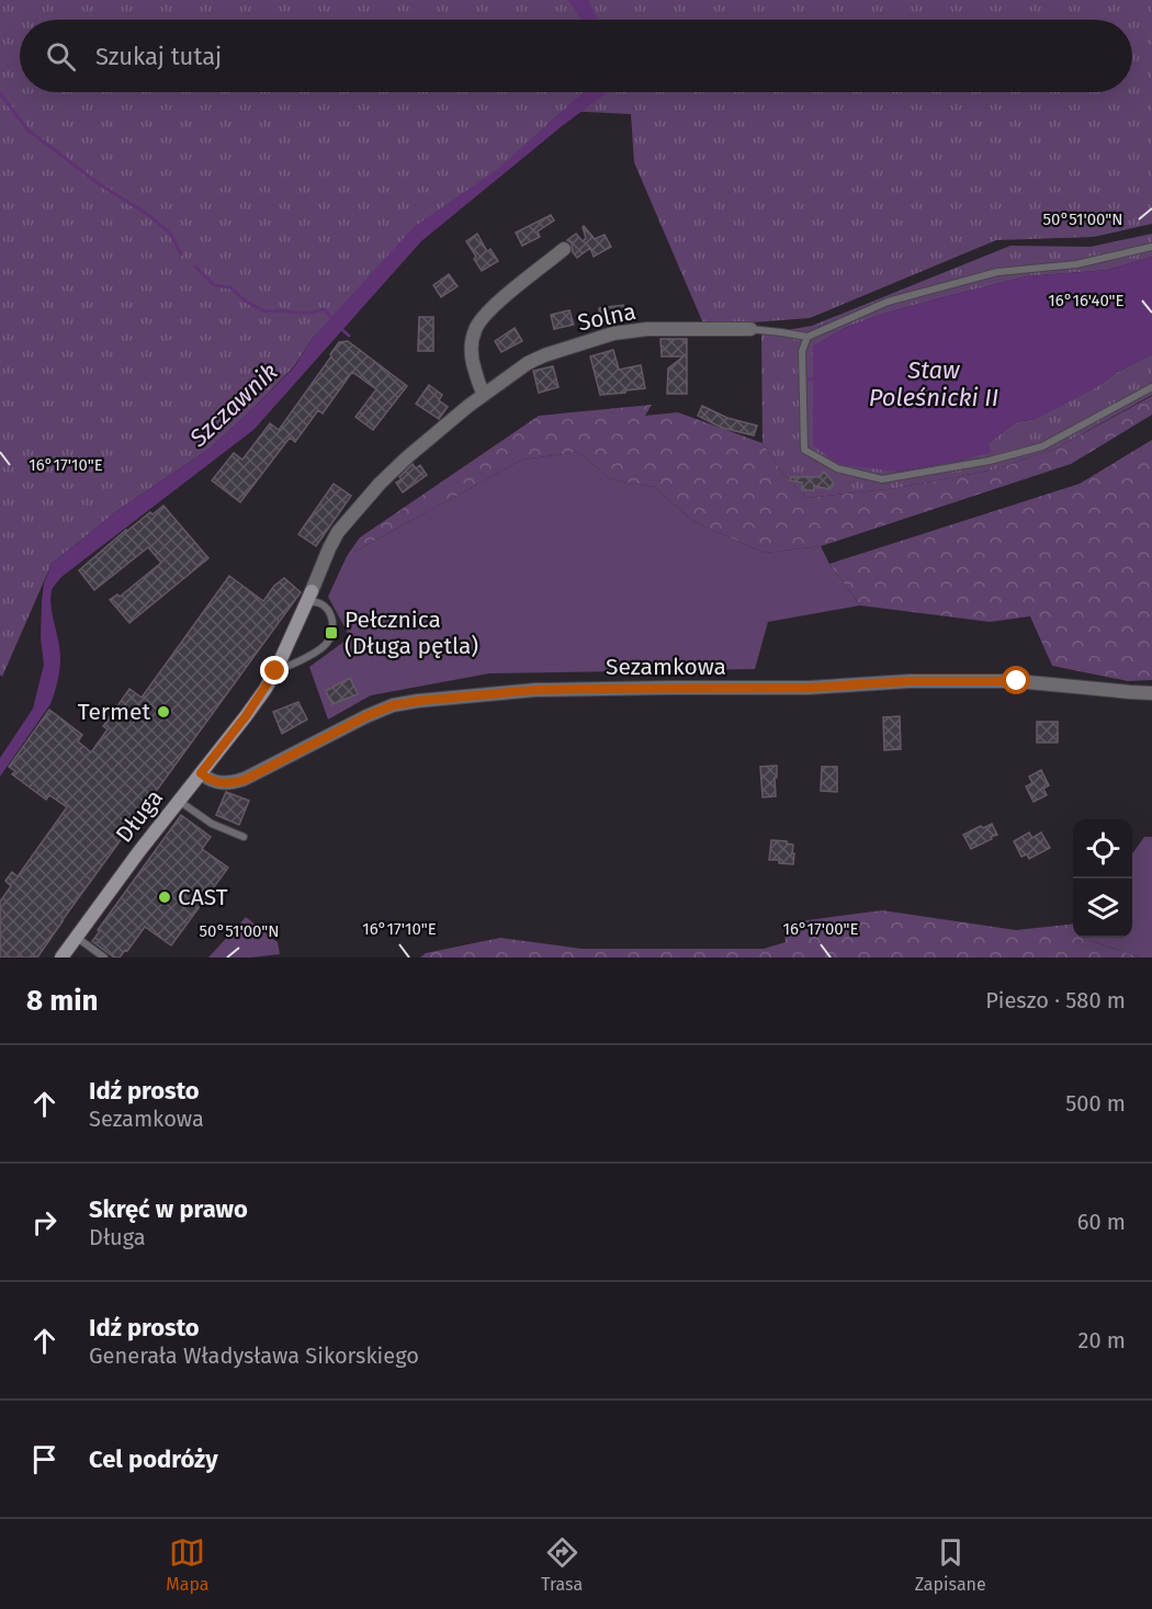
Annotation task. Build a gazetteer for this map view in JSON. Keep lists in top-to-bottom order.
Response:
{
  "streets": {
    "street": ["Solna", "Sezamkowa", "Długa"]
  },
  "crossings": [
    ["Solna", "Długa"],
    ["Sezamkowa", "Długa"]
  ],
  "water": ["Staw Poleśnicki II", "Szczawnik"],
  "places": {
    "transit": ["Pełcznica (Długa pętla)"],
    "other": ["Termet", "CAST"]
  },
  "page": {
    "search": "Szukaj tutaj",
    "heading": ["8 min", "Pieszo · 580 m"],
    "list": [
      ["Idź prosto", "Sezamkowa", "500 m"],
      ["Skręć w prawo", "Długa", "60 m"],
      ["Idź prosto", "Generała Władysława Sikorskiego", "20 m"],
      "Cel podróży"
    ],
    "nav": ["Mapa", "Trasa", "Zapisane"]
  },
  "coordinates": [
    "50°51'00\"N",
    "16°16'40\"E",
    "16°17'10\"E",
    "16°17'00\"E"
  ]
}
